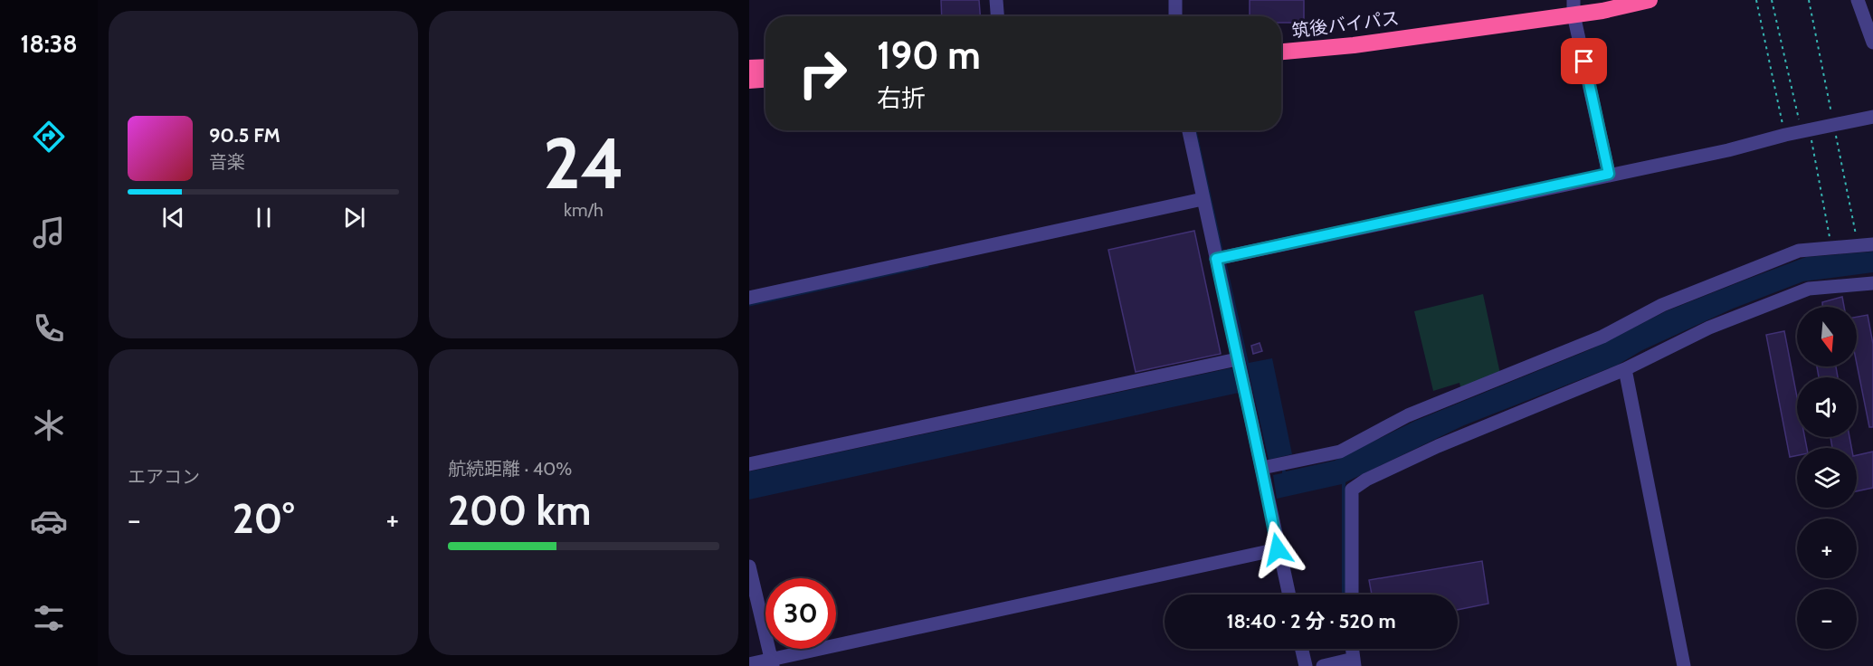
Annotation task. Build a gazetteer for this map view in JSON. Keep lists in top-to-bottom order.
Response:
{
  "streets": {
    "highway": ["筑後バイパス"]
  },
  "north": "bottom",
  "page": {
    "tabs": "18:38",
    "tile": [
      ["24", "km/h"],
      "エアコン",
      ["航続距離 · 40%", "200 km"]
    ],
    "turn": ["190 m", "右折"],
    "song": ["90.5 FM", "音楽"],
    "map_buttons": ["+", "−"],
    "heat": ["−", "20°", "+"],
    "limit": "30",
    "trip": "18:40 · 2 分 · 520 m"
  }
}
